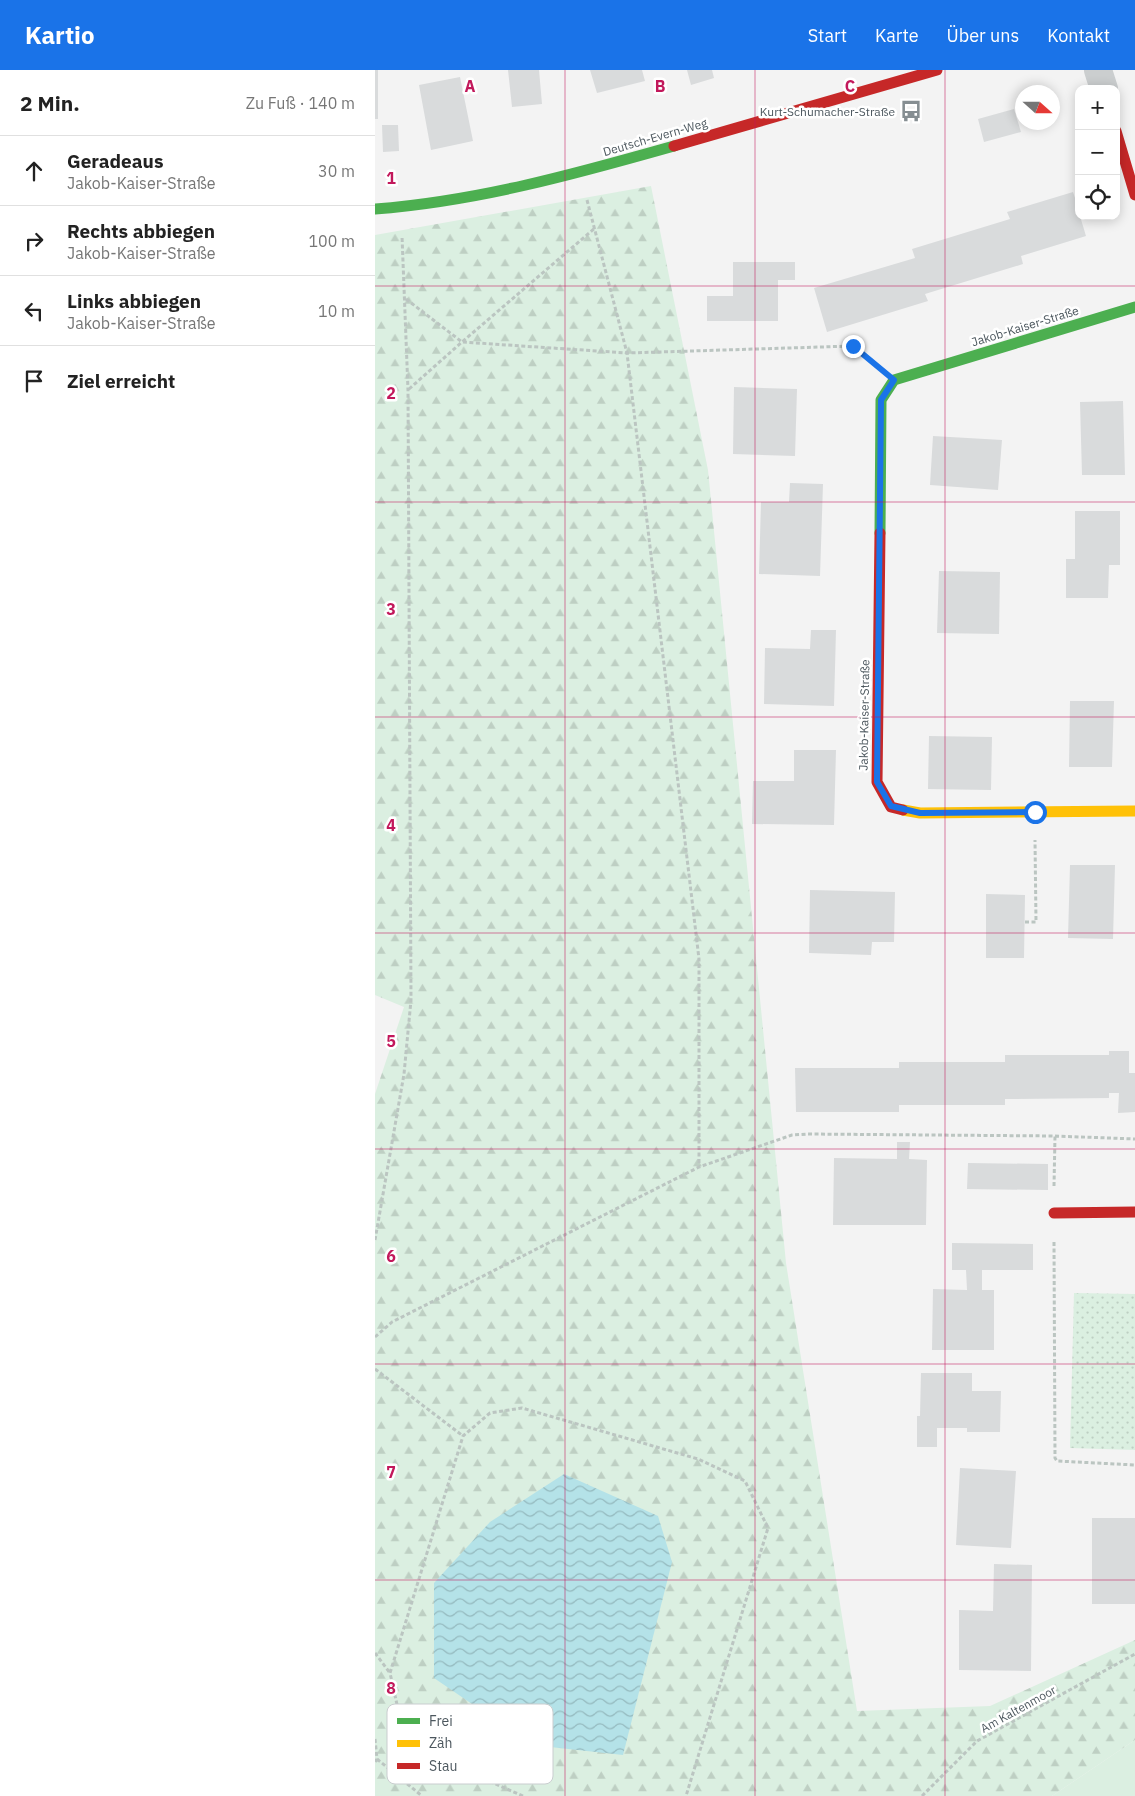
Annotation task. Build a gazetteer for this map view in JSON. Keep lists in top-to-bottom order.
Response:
{
  "streets": {
    "street": ["Deutsch-Evern-Weg", "Jakob-Kaiser-Straße"],
    "path": ["Am Kaltenmoor"]
  },
  "places": {
    "bus stop": ["Kurt-Schumacher-Straße"]
  },
  "legend": ["Frei", "Zäh", "Stau"],
  "north": "right",
  "page": {
    "header": "Kartio",
    "nav": [
      "Start",
      "Karte",
      "Über uns",
      "Kontakt"
    ],
    "heading": ["2 Min.", "Zu Fuß · 140 m"],
    "map_buttons": ["+", "−"],
    "list": [
      ["Geradeaus", "Jakob-Kaiser-Straße", "30 m"],
      ["Rechts abbiegen", "Jakob-Kaiser-Straße", "100 m"],
      ["Links abbiegen", "Jakob-Kaiser-Straße", "10 m"],
      "Ziel erreicht"
    ]
  },
  "grid": {
    "columns": ["A", "B", "C"],
    "rows": [
      "1",
      "2",
      "3",
      "4",
      "5",
      "6",
      "7",
      "8"
    ]
  }
}
